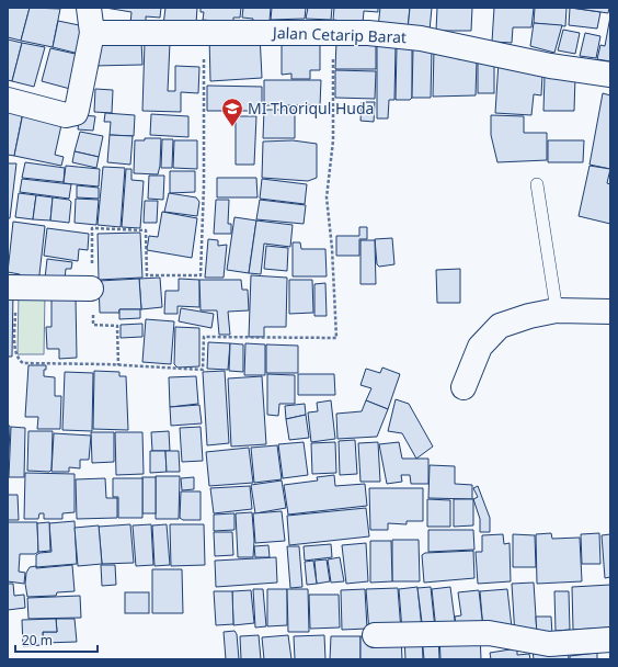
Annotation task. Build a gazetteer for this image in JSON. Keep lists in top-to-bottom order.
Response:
{
  "streets": {
    "street": ["Jalan Cetarip Barat"]
  },
  "places": {
    "school or university": ["MI Thoriqul Huda"]
  },
  "scale_bar": "20 m"
}
